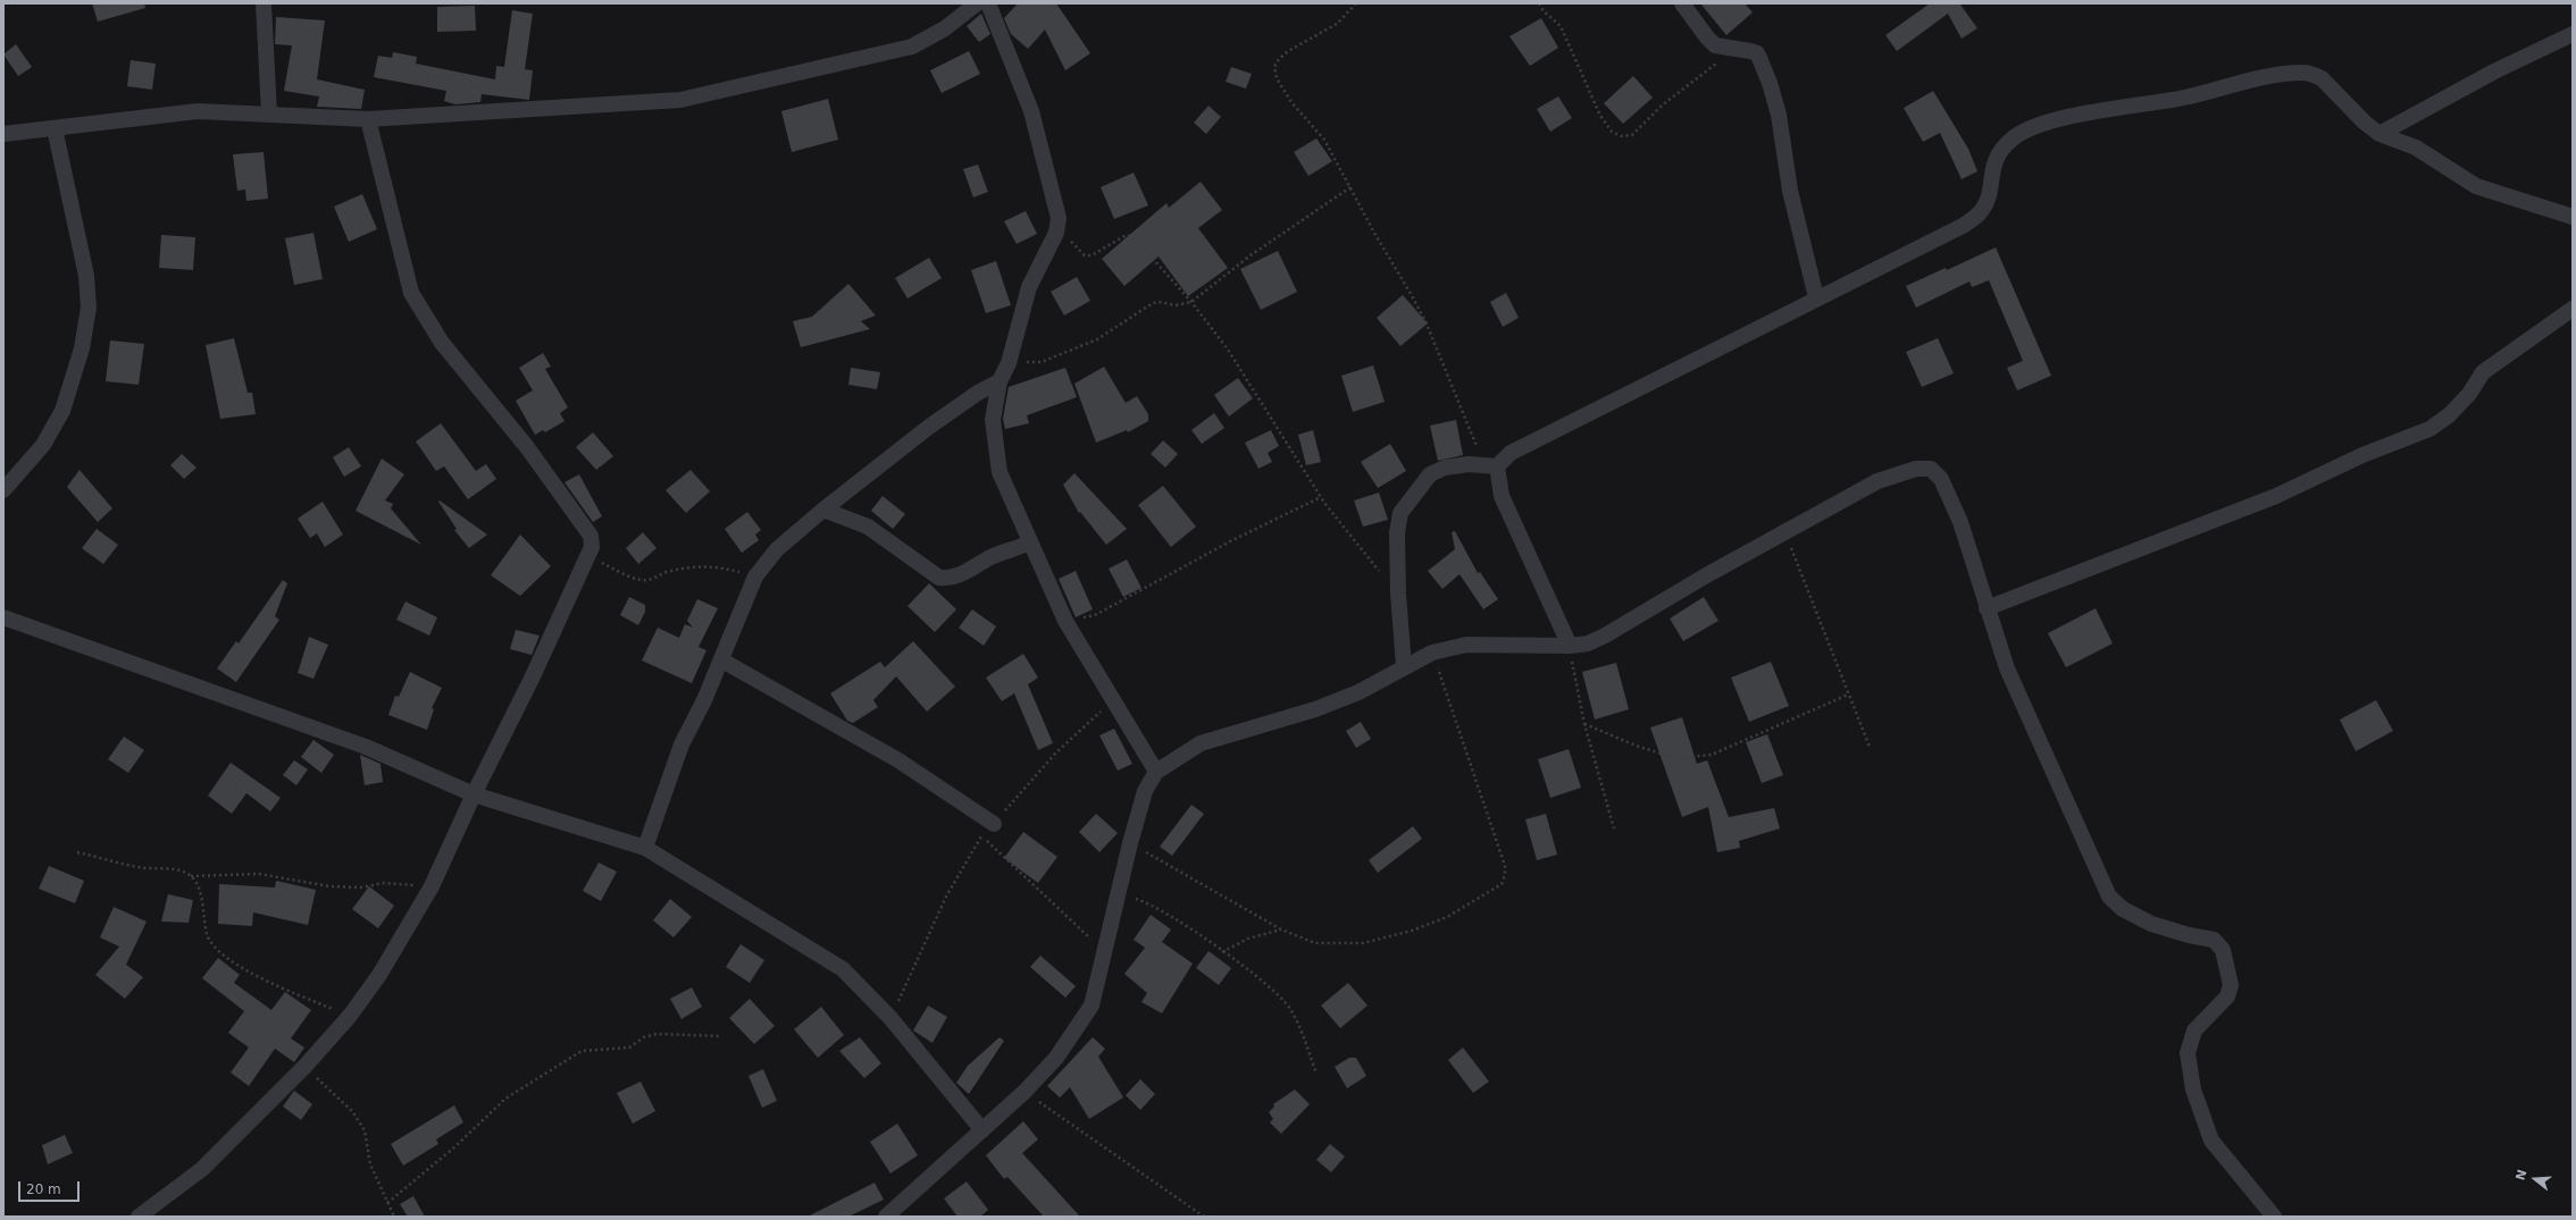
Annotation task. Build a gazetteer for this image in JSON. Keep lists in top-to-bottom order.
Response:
{
  "scale_bar": "20 m",
  "north": "left"
}
